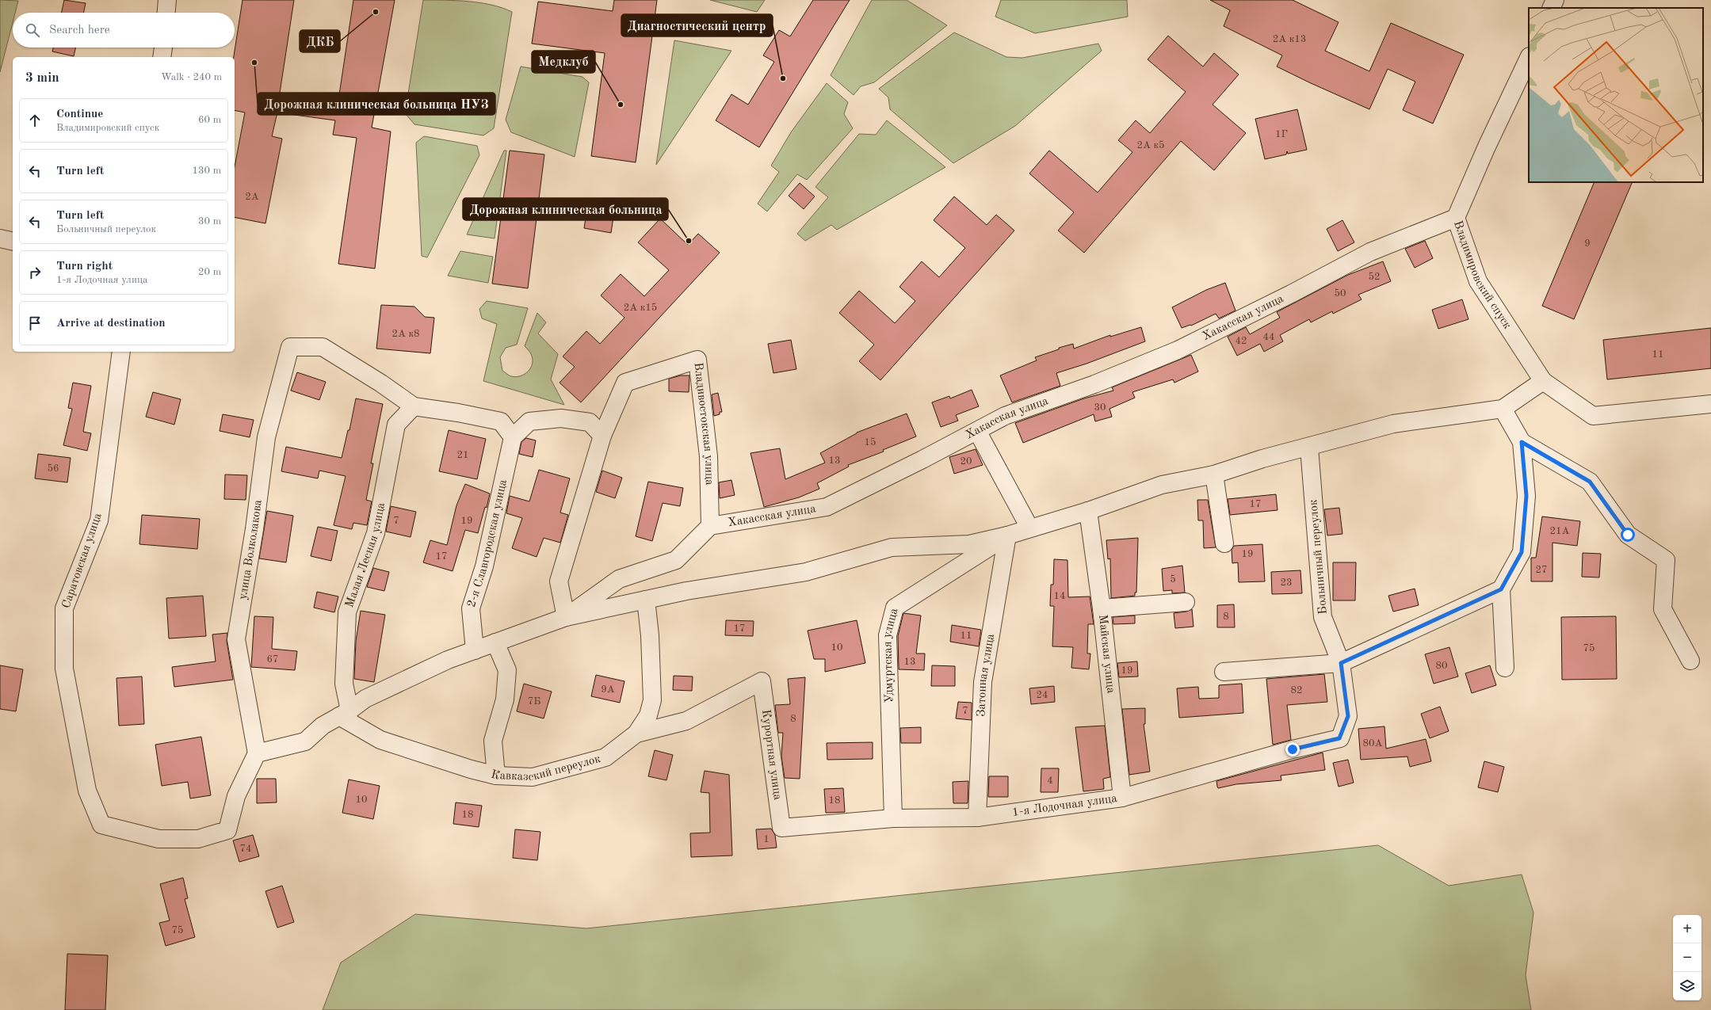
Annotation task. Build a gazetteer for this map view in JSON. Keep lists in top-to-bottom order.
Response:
{
  "streets": {
    "street": [
      "Владимировский спуск",
      "Хакасская улица",
      "Владивостокская улица",
      "2-я Славгородская улица",
      "улица Волколакова",
      "Малая Лесная улица",
      "Больничный переулок",
      "Саратовская улица",
      "Майская улица",
      "Удмуртская улица",
      "Затонная улица",
      "Курортная улица",
      "Кавказский переулок",
      "1-я Лодочная улица"
    ]
  },
  "crossings": [
    ["Владимировский спуск", "Хакасская улица"],
    ["Хакасская улица", "Владивостокская улица"],
    ["улица Волколакова", "Малая Лесная улица"],
    ["улица Волколакова", "Саратовская улица"],
    ["Малая Лесная улица", "Кавказский переулок"],
    ["Больничный переулок", "1-я Лодочная улица"],
    ["Майская улица", "1-я Лодочная улица"],
    ["Удмуртская улица", "Затонная улица"],
    ["Удмуртская улица", "1-я Лодочная улица"],
    ["Затонная улица", "1-я Лодочная улица"],
    ["Курортная улица", "Кавказский переулок"],
    ["Курортная улица", "1-я Лодочная улица"]
  ],
  "places": [
    "ДКБ",
    "Дорожная клиническая больница НУЗ",
    "Диагностический центр",
    "Медклуб",
    "Дорожная клиническая больница"
  ],
  "house_numbers": [
    "2А к13",
    "1Г",
    "2А к5",
    "2А",
    "9",
    "52",
    "50",
    "2А к15",
    "2А к8",
    "44",
    "42",
    "11",
    "30",
    "15",
    "21",
    "13",
    "20",
    "56",
    "17",
    "7",
    "19",
    "21А",
    "19",
    "17",
    "27",
    "5",
    "23",
    "14",
    "8",
    "17",
    "11",
    "10",
    "75",
    "67",
    "13",
    "80",
    "19",
    "9А",
    "82",
    "24",
    "7Б",
    "7",
    "8",
    "80А",
    "4",
    "10",
    "18",
    "18",
    "1",
    "74",
    "75"
  ],
  "page": {
    "search": "Search here",
    "heading": ["3 min", "Walk · 240 m"],
    "list": [
      ["Continue", "Владимировский спуск", "60 m"],
      ["Turn left", "130 m"],
      ["Turn left", "Больничный переулок", "30 m"],
      ["Turn right", "1-я Лодочная улица", "20 m"],
      "Arrive at destination"
    ],
    "map_buttons": ["+", "−"]
  }
}
